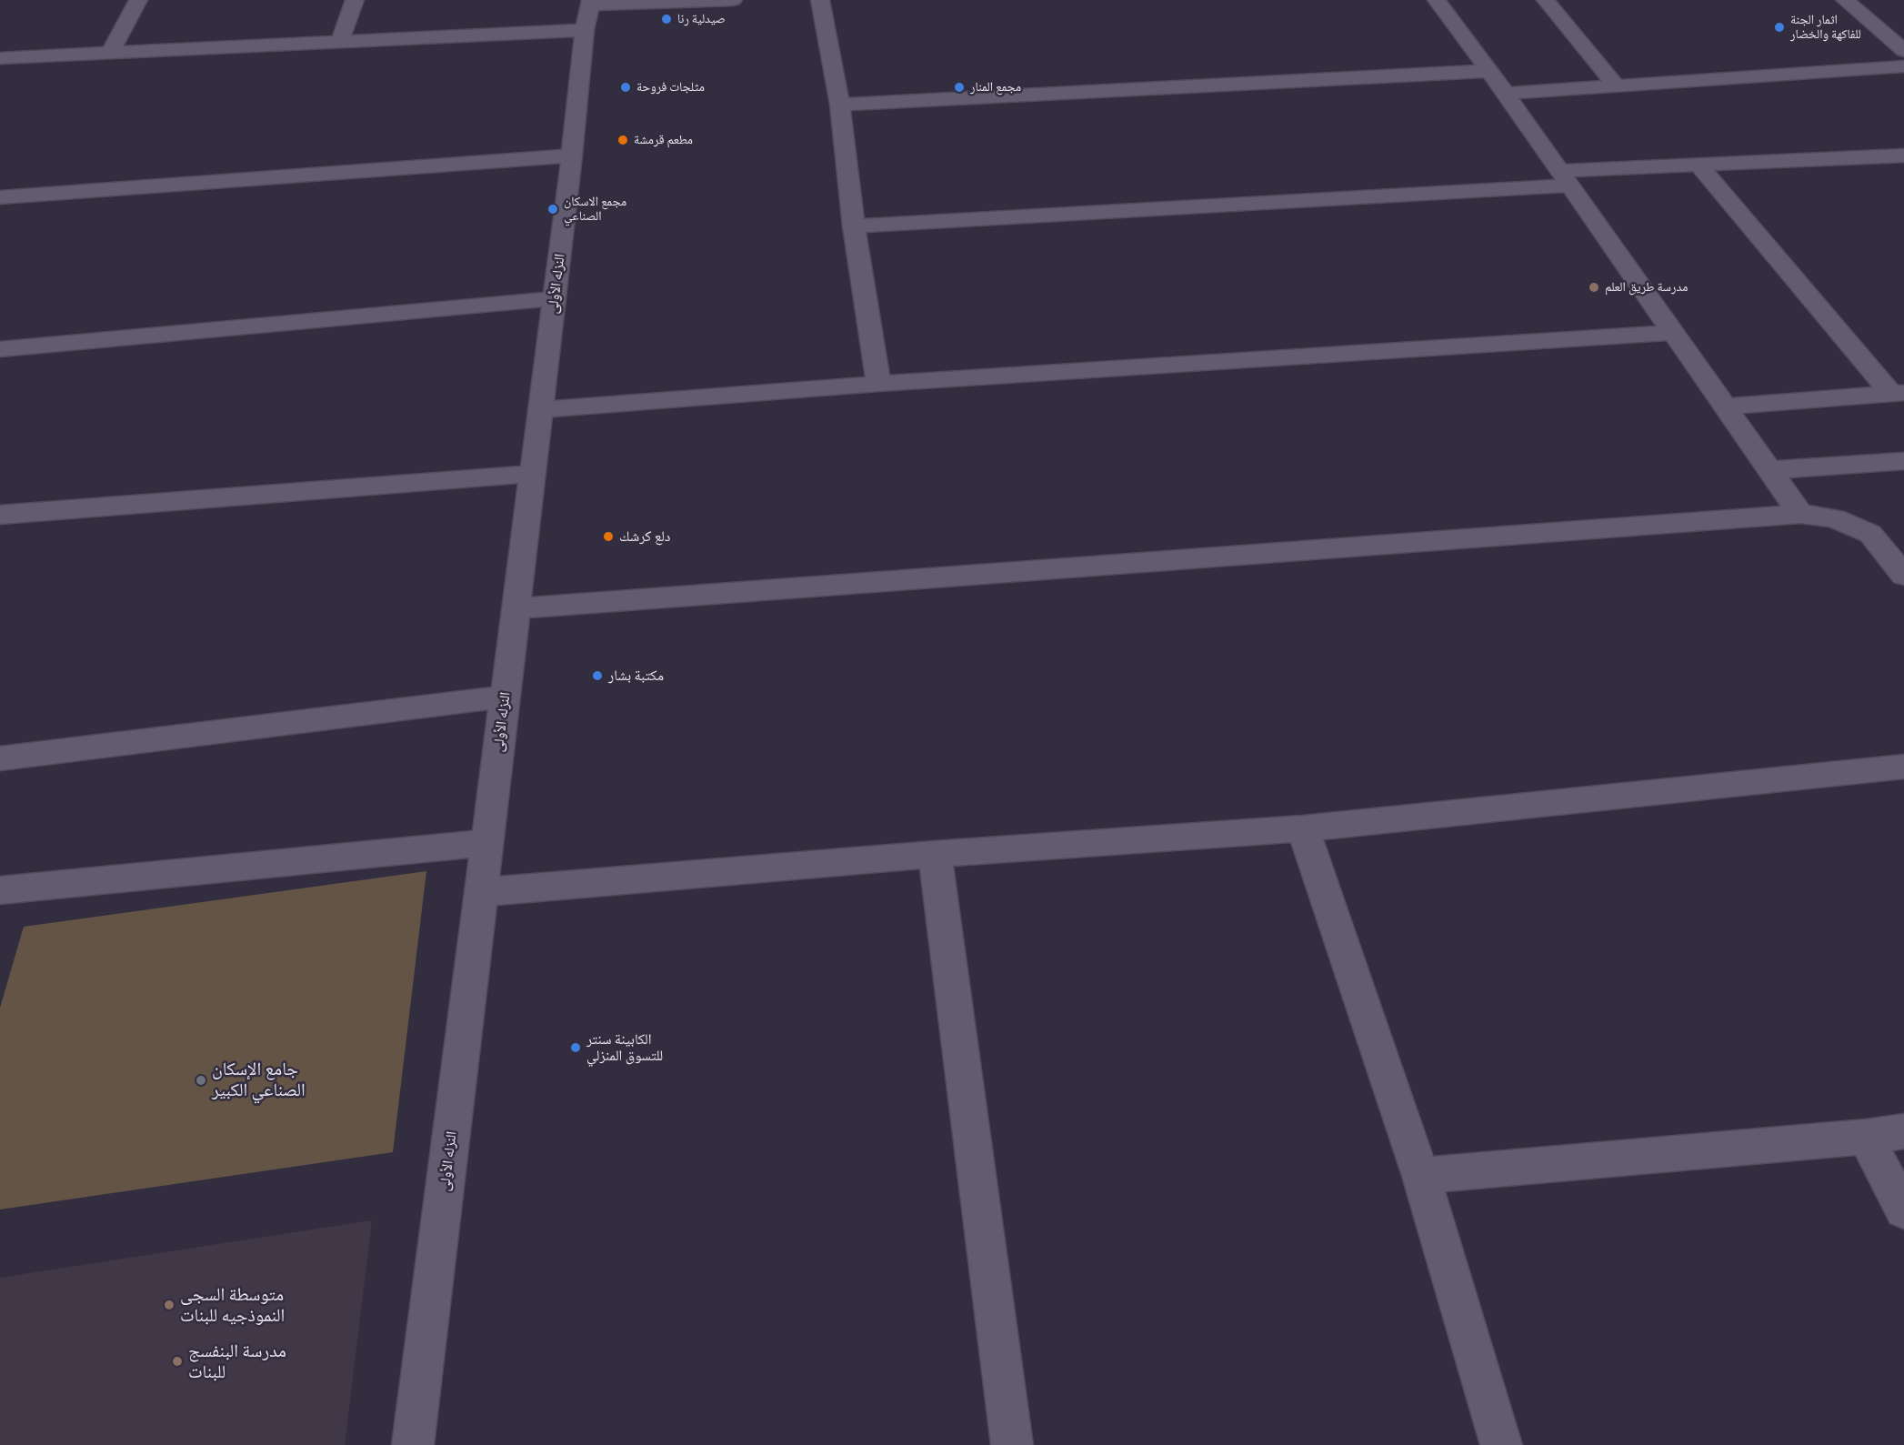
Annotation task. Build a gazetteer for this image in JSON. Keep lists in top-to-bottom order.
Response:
{
  "streets": {
    "street": ["النزله الأولى"]
  },
  "places": [
    "صيدلية رنا",
    "اثمار الجنة للفاكهة والخضار",
    "مثلجات فروحة",
    "مجمع المنار",
    "مطعم قرمشة",
    "مجمع الاسكان الصناعي",
    "مدرسة طريق العلم",
    "دلع كرشك",
    "مكتبة بشار",
    "الكابينة سنتر للتسوق المنزلي",
    "جامع الإسكان الصناعي الكبير",
    "متوسطة السجى النموذجيه للبنات",
    "مدرسة البنفسج للبنات"
  ]
}
